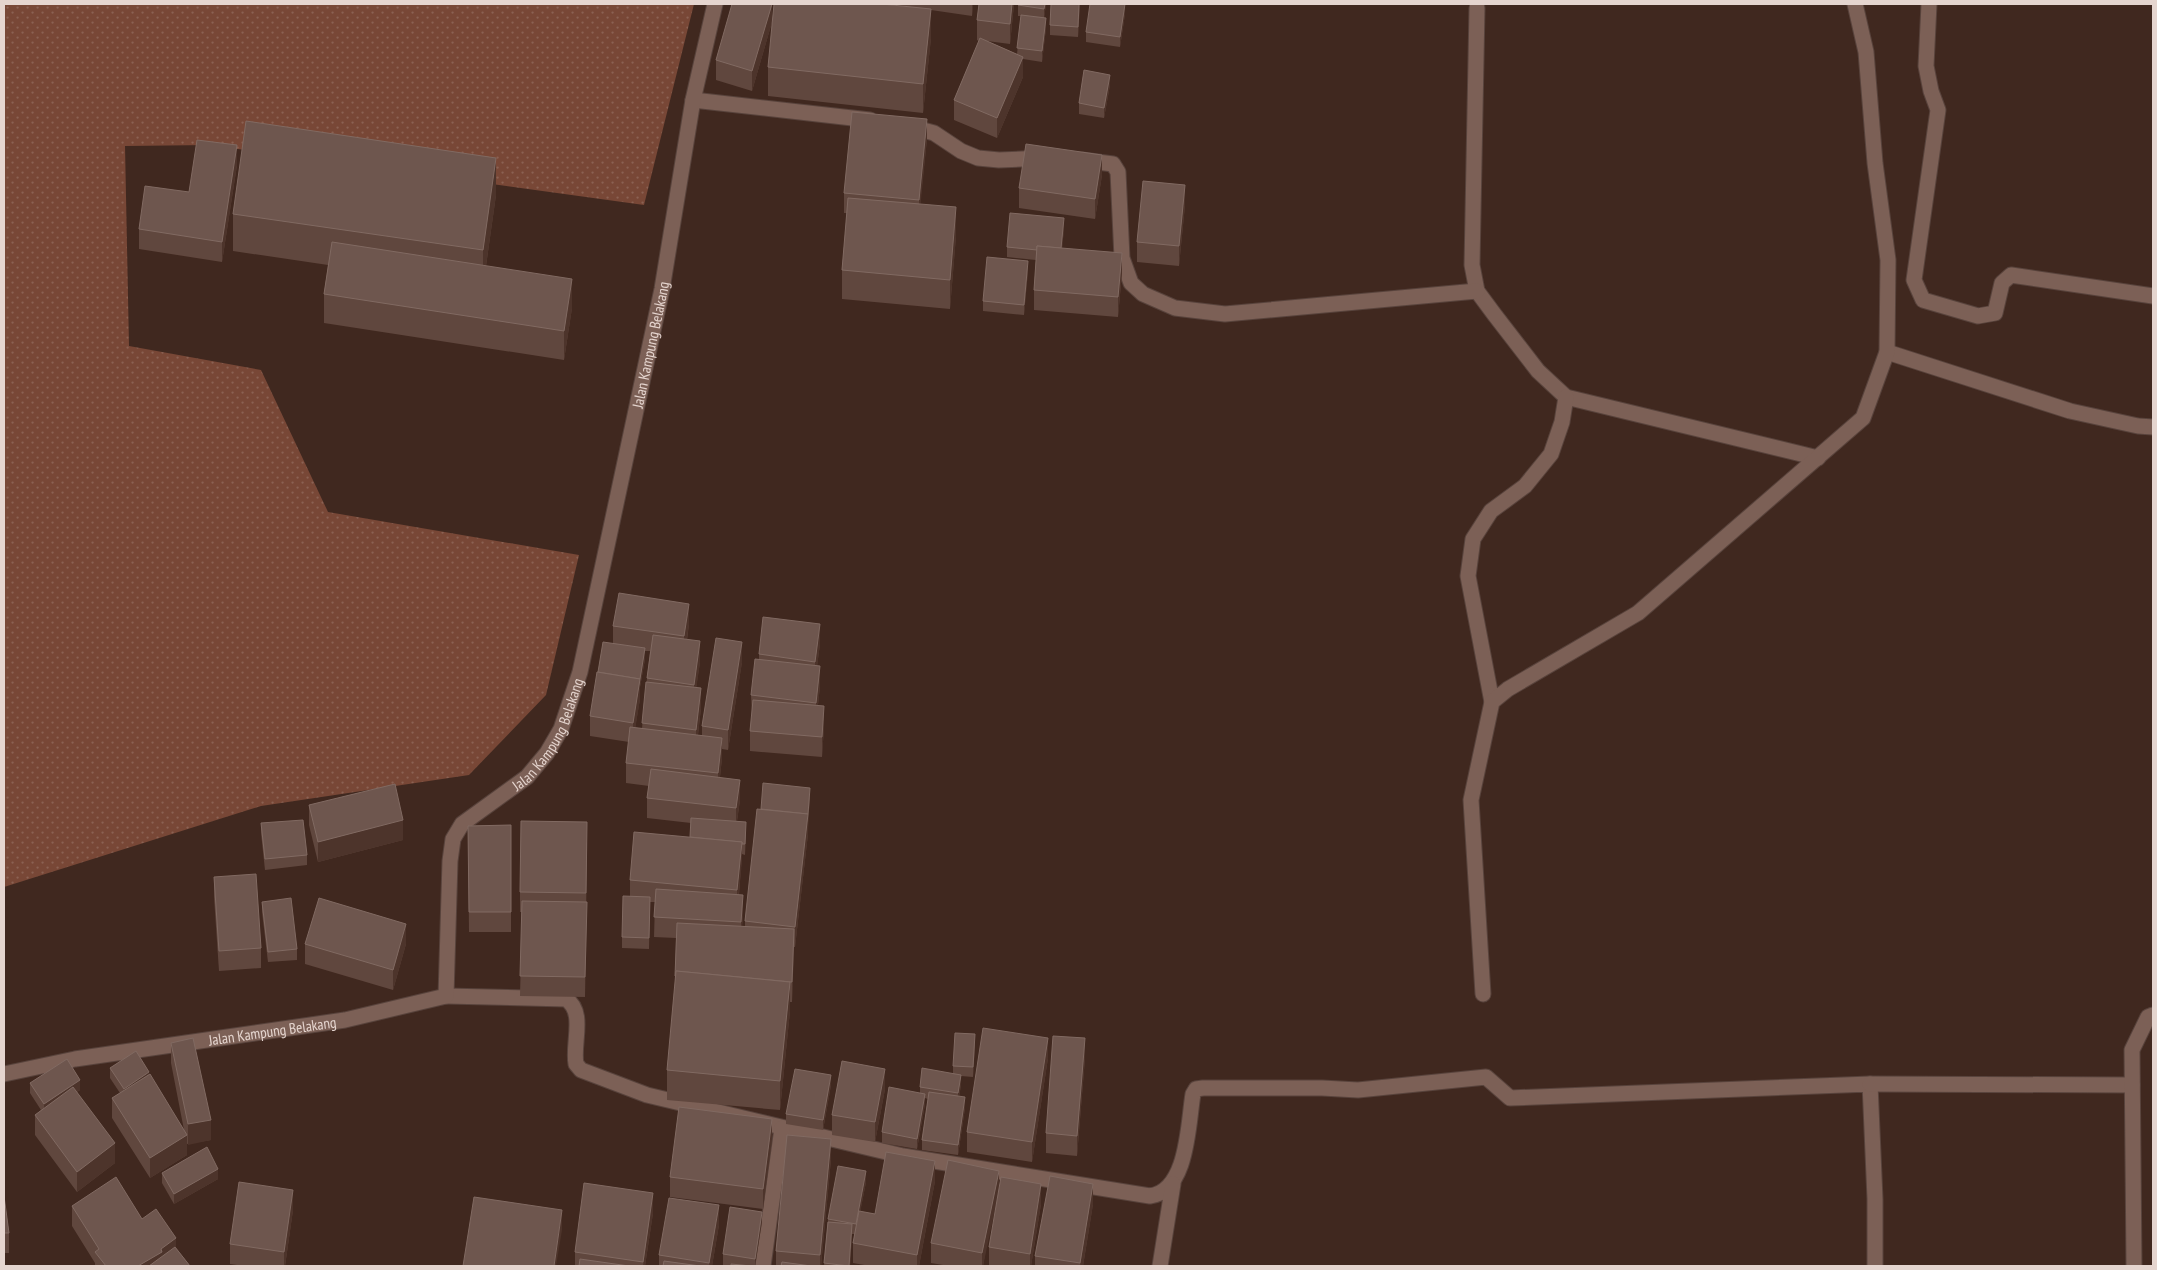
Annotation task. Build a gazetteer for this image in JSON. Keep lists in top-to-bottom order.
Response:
{
  "streets": {
    "street": ["Jalan Kampung Belakang"]
  }
}
